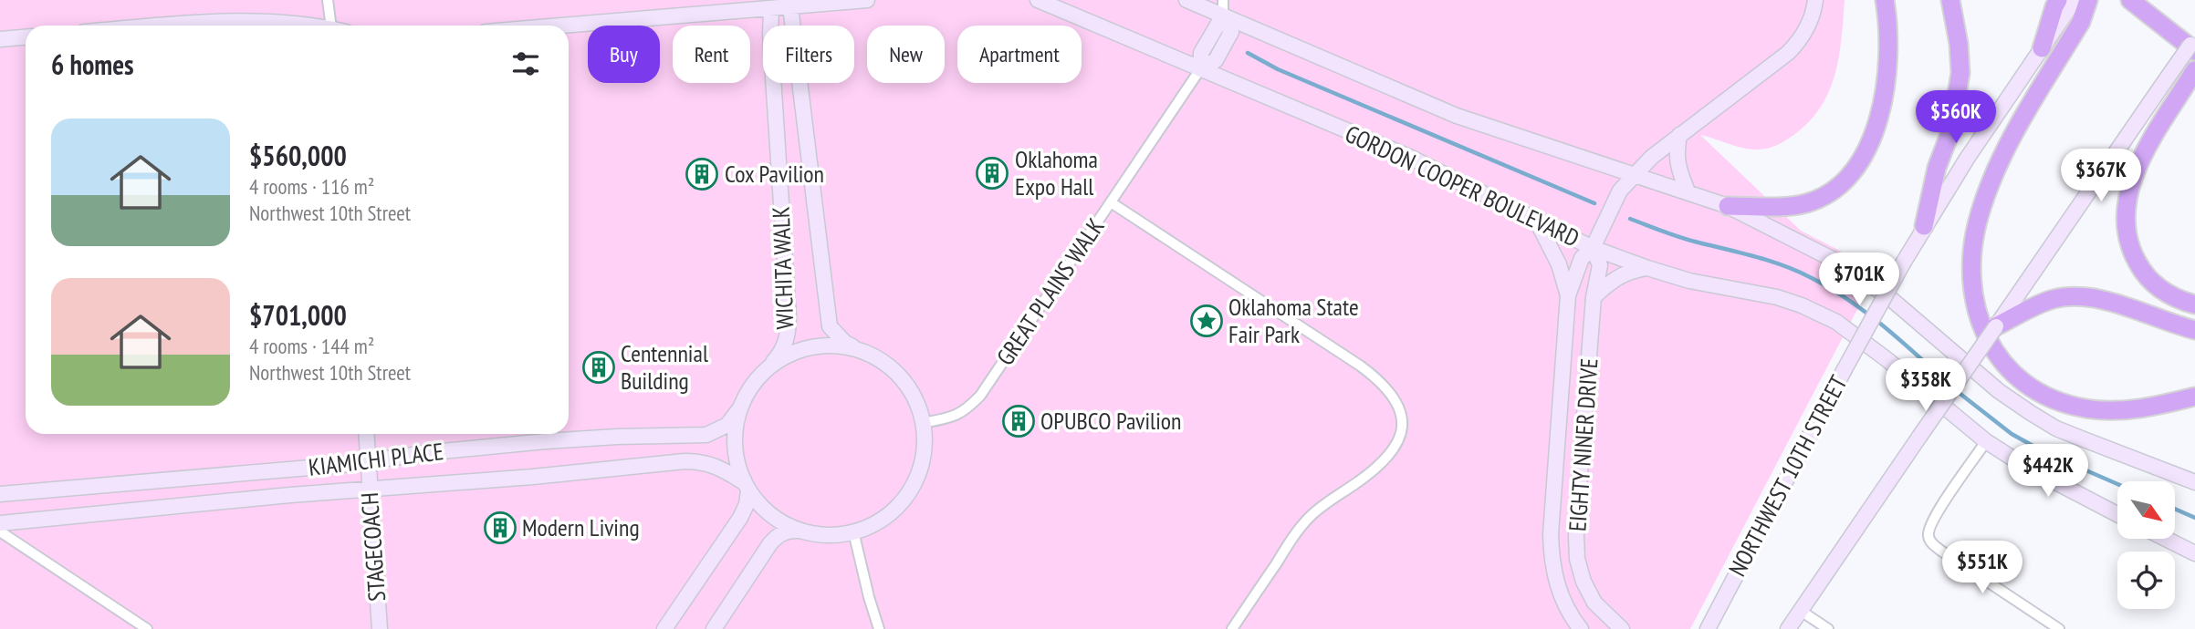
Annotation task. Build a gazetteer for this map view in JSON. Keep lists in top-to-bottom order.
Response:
{
  "streets": {
    "street": [
      "GORDON COOPER BOULEVARD",
      "WICHITA WALK",
      "GREAT PLAINS WALK",
      "EIGHTY NINER DRIVE",
      "KIAMICHI PLACE",
      "NORTHWEST 10TH STREET",
      "STAGECOACH"
    ]
  },
  "crossings": [
    ["GORDON COOPER BOULEVARD", "GREAT PLAINS WALK"],
    ["GORDON COOPER BOULEVARD", "EIGHTY NINER DRIVE"],
    ["WICHITA WALK", "GREAT PLAINS WALK"],
    ["WICHITA WALK", "KIAMICHI PLACE"],
    ["GREAT PLAINS WALK", "KIAMICHI PLACE"],
    ["KIAMICHI PLACE", "STAGECOACH"]
  ],
  "places": {
    "building": [
      "Oklahoma Expo Hall",
      "Cox Pavilion",
      "Centennial Building",
      "OPUBCO Pavilion",
      "Modern Living"
    ],
    "place": ["Oklahoma State Fair Park"]
  },
  "north": "bottom right",
  "page": {
    "chip": [
      "Buy",
      "Rent",
      "Filters",
      "New",
      "Apartment"
    ],
    "heading": "6 homes",
    "price": [
      "$560K",
      "$367K",
      "$701K",
      "$358K",
      "$442K",
      "$551K"
    ],
    "list": [
      {
        "name": "$560,000",
        "note": "4 rooms · 116 m² · Northwest 10th Street"
      },
      {
        "name": "$701,000",
        "note": "4 rooms · 144 m² · Northwest 10th Street"
      }
    ]
  }
}
